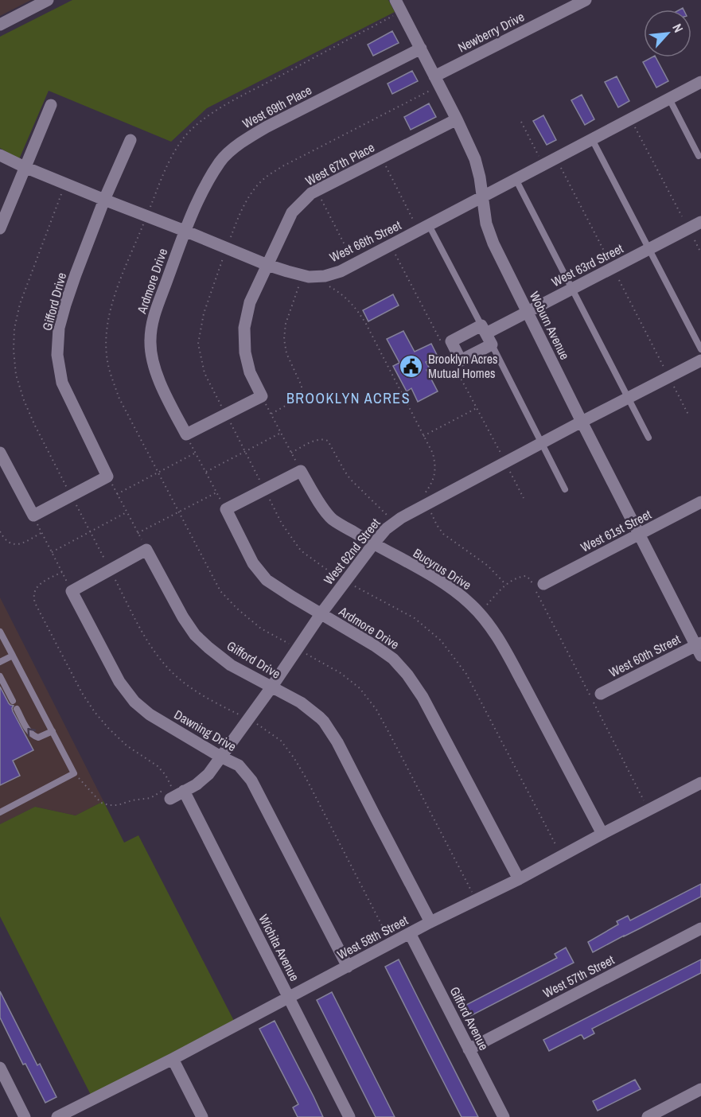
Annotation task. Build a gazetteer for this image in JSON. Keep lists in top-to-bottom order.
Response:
{
  "streets": {
    "street": [
      "Newberry Drive",
      "West 69th Place",
      "West 67th Place",
      "West 66th Street",
      "West 63rd Street",
      "Ardmore Drive",
      "Gifford Drive",
      "Woburn Avenue",
      "West 61st Street",
      "West 62nd Street",
      "Bucyrus Drive",
      "West 60th Street",
      "Dawning Drive",
      "West 58th Street",
      "Wichita Avenue",
      "West 57th Street",
      "Gifford Avenue"
    ]
  },
  "crossings": [
    ["Newberry Drive", "Woburn Avenue"],
    ["West 69th Place", "West 66th Street"],
    ["West 69th Place", "Ardmore Drive"],
    ["West 69th Place", "Woburn Avenue"],
    ["West 67th Place", "West 66th Street"],
    ["West 67th Place", "Woburn Avenue"],
    ["West 66th Street", "Ardmore Drive"],
    ["West 66th Street", "Gifford Drive"],
    ["West 66th Street", "Woburn Avenue"],
    ["West 63rd Street", "Woburn Avenue"],
    ["Ardmore Drive", "West 62nd Street"],
    ["Ardmore Drive", "West 58th Street"],
    ["Gifford Drive", "West 62nd Street"],
    ["Gifford Drive", "West 58th Street"],
    ["Woburn Avenue", "West 61st Street"],
    ["Woburn Avenue", "West 62nd Street"],
    ["Woburn Avenue", "West 60th Street"],
    ["West 62nd Street", "Bucyrus Drive"],
    ["West 62nd Street", "Dawning Drive"],
    ["West 62nd Street", "Wichita Avenue"],
    ["Bucyrus Drive", "West 58th Street"],
    ["Dawning Drive", "West 58th Street"],
    ["West 58th Street", "Wichita Avenue"],
    ["West 58th Street", "Gifford Avenue"],
    ["West 57th Street", "Gifford Avenue"]
  ],
  "districts": ["BROOKLYN ACRES"],
  "places": {
    "public building": ["Brooklyn Acres Mutual Homes"]
  },
  "north": "top right"
}
